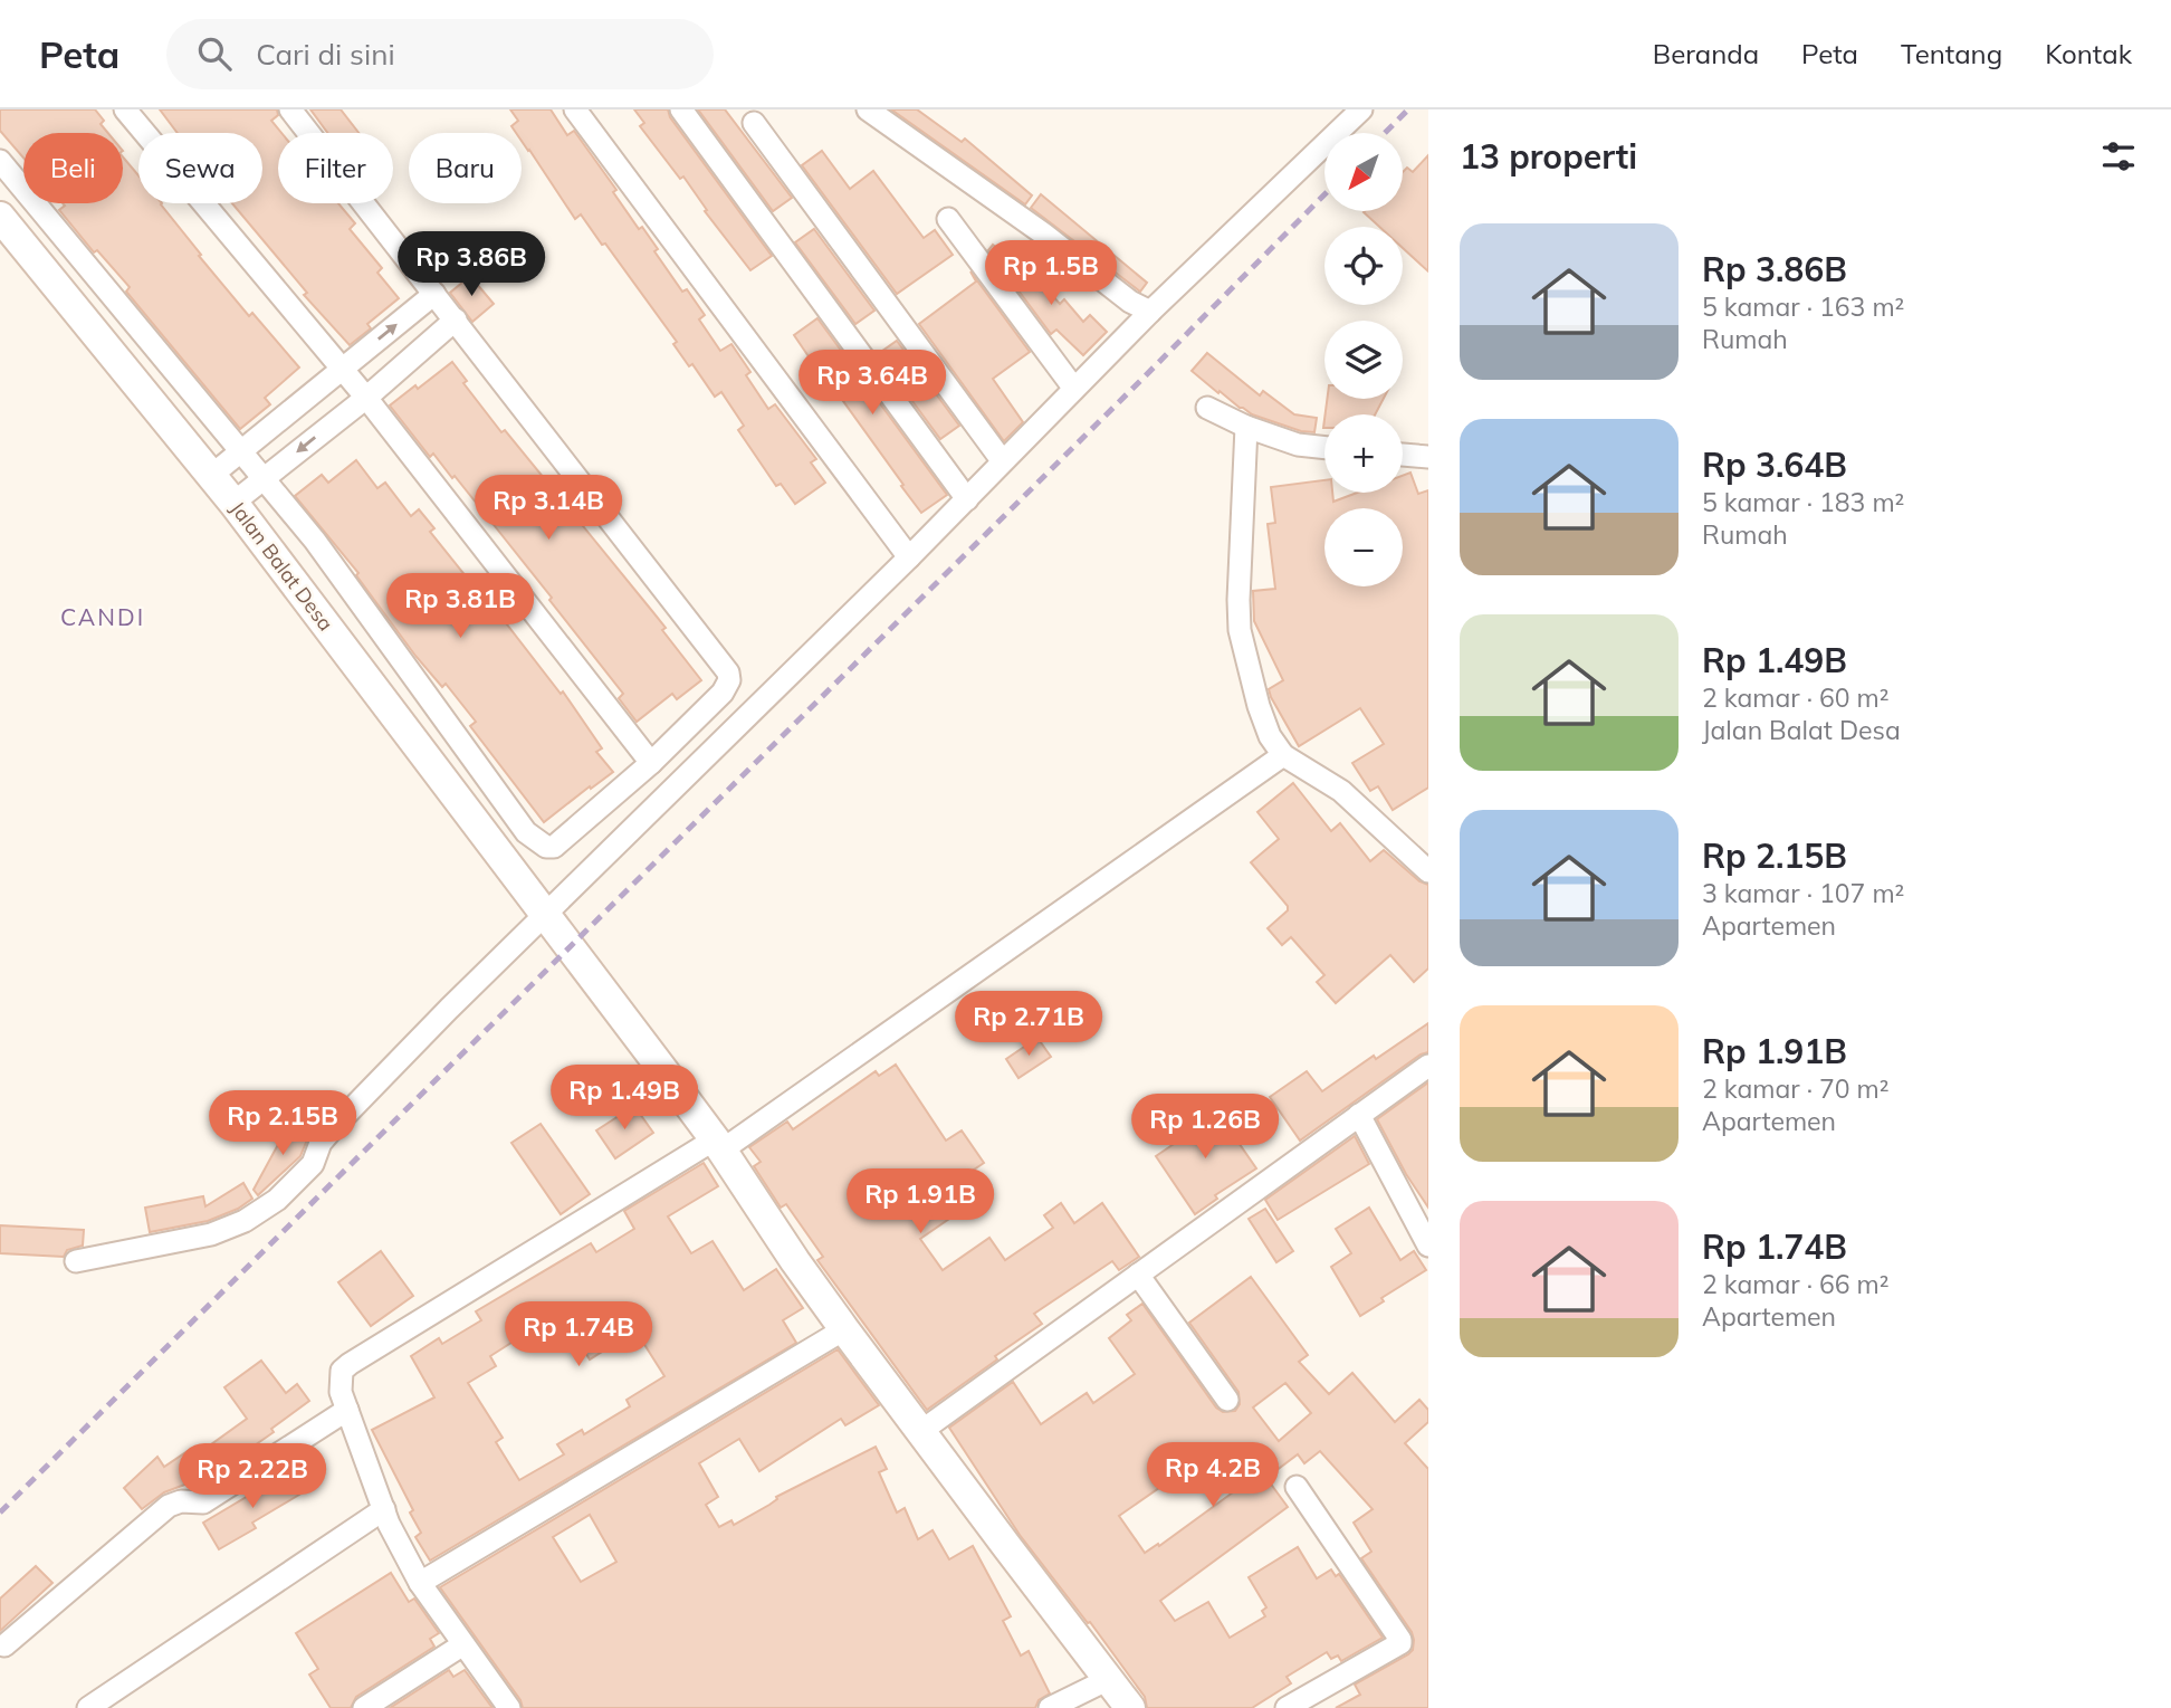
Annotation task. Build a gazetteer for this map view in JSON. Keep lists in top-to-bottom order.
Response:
{
  "streets": {
    "street": ["Jalan Balat Desa"]
  },
  "districts": ["CANDI"],
  "north": "bottom left",
  "page": {
    "header": "Peta",
    "search": "Cari di sini",
    "nav": [
      "Beranda",
      "Peta",
      "Tentang",
      "Kontak"
    ],
    "heading": "13 properti",
    "map_buttons": ["+", "−"],
    "chip": [
      "Beli",
      "Sewa",
      "Filter",
      "Baru"
    ],
    "list": [
      {
        "name": "Rp 3.86B",
        "note": "5 kamar · 163 m² · Rumah"
      },
      {
        "name": "Rp 3.64B",
        "note": "5 kamar · 183 m² · Rumah"
      },
      {
        "name": "Rp 1.49B",
        "note": "2 kamar · 60 m² · Jalan Balat Desa"
      },
      {
        "name": "Rp 2.15B",
        "note": "3 kamar · 107 m² · Apartemen"
      },
      {
        "name": "Rp 1.91B",
        "note": "2 kamar · 70 m² · Apartemen"
      },
      {
        "name": "Rp 1.74B",
        "note": "2 kamar · 66 m² · Apartemen"
      }
    ],
    "price": [
      "Rp 3.86B",
      "Rp 1.5B",
      "Rp 3.64B",
      "Rp 3.14B",
      "Rp 3.81B",
      "Rp 2.71B",
      "Rp 1.49B",
      "Rp 2.15B",
      "Rp 1.26B",
      "Rp 1.91B",
      "Rp 1.74B",
      "Rp 4.2B",
      "Rp 2.22B"
    ]
  }
}
